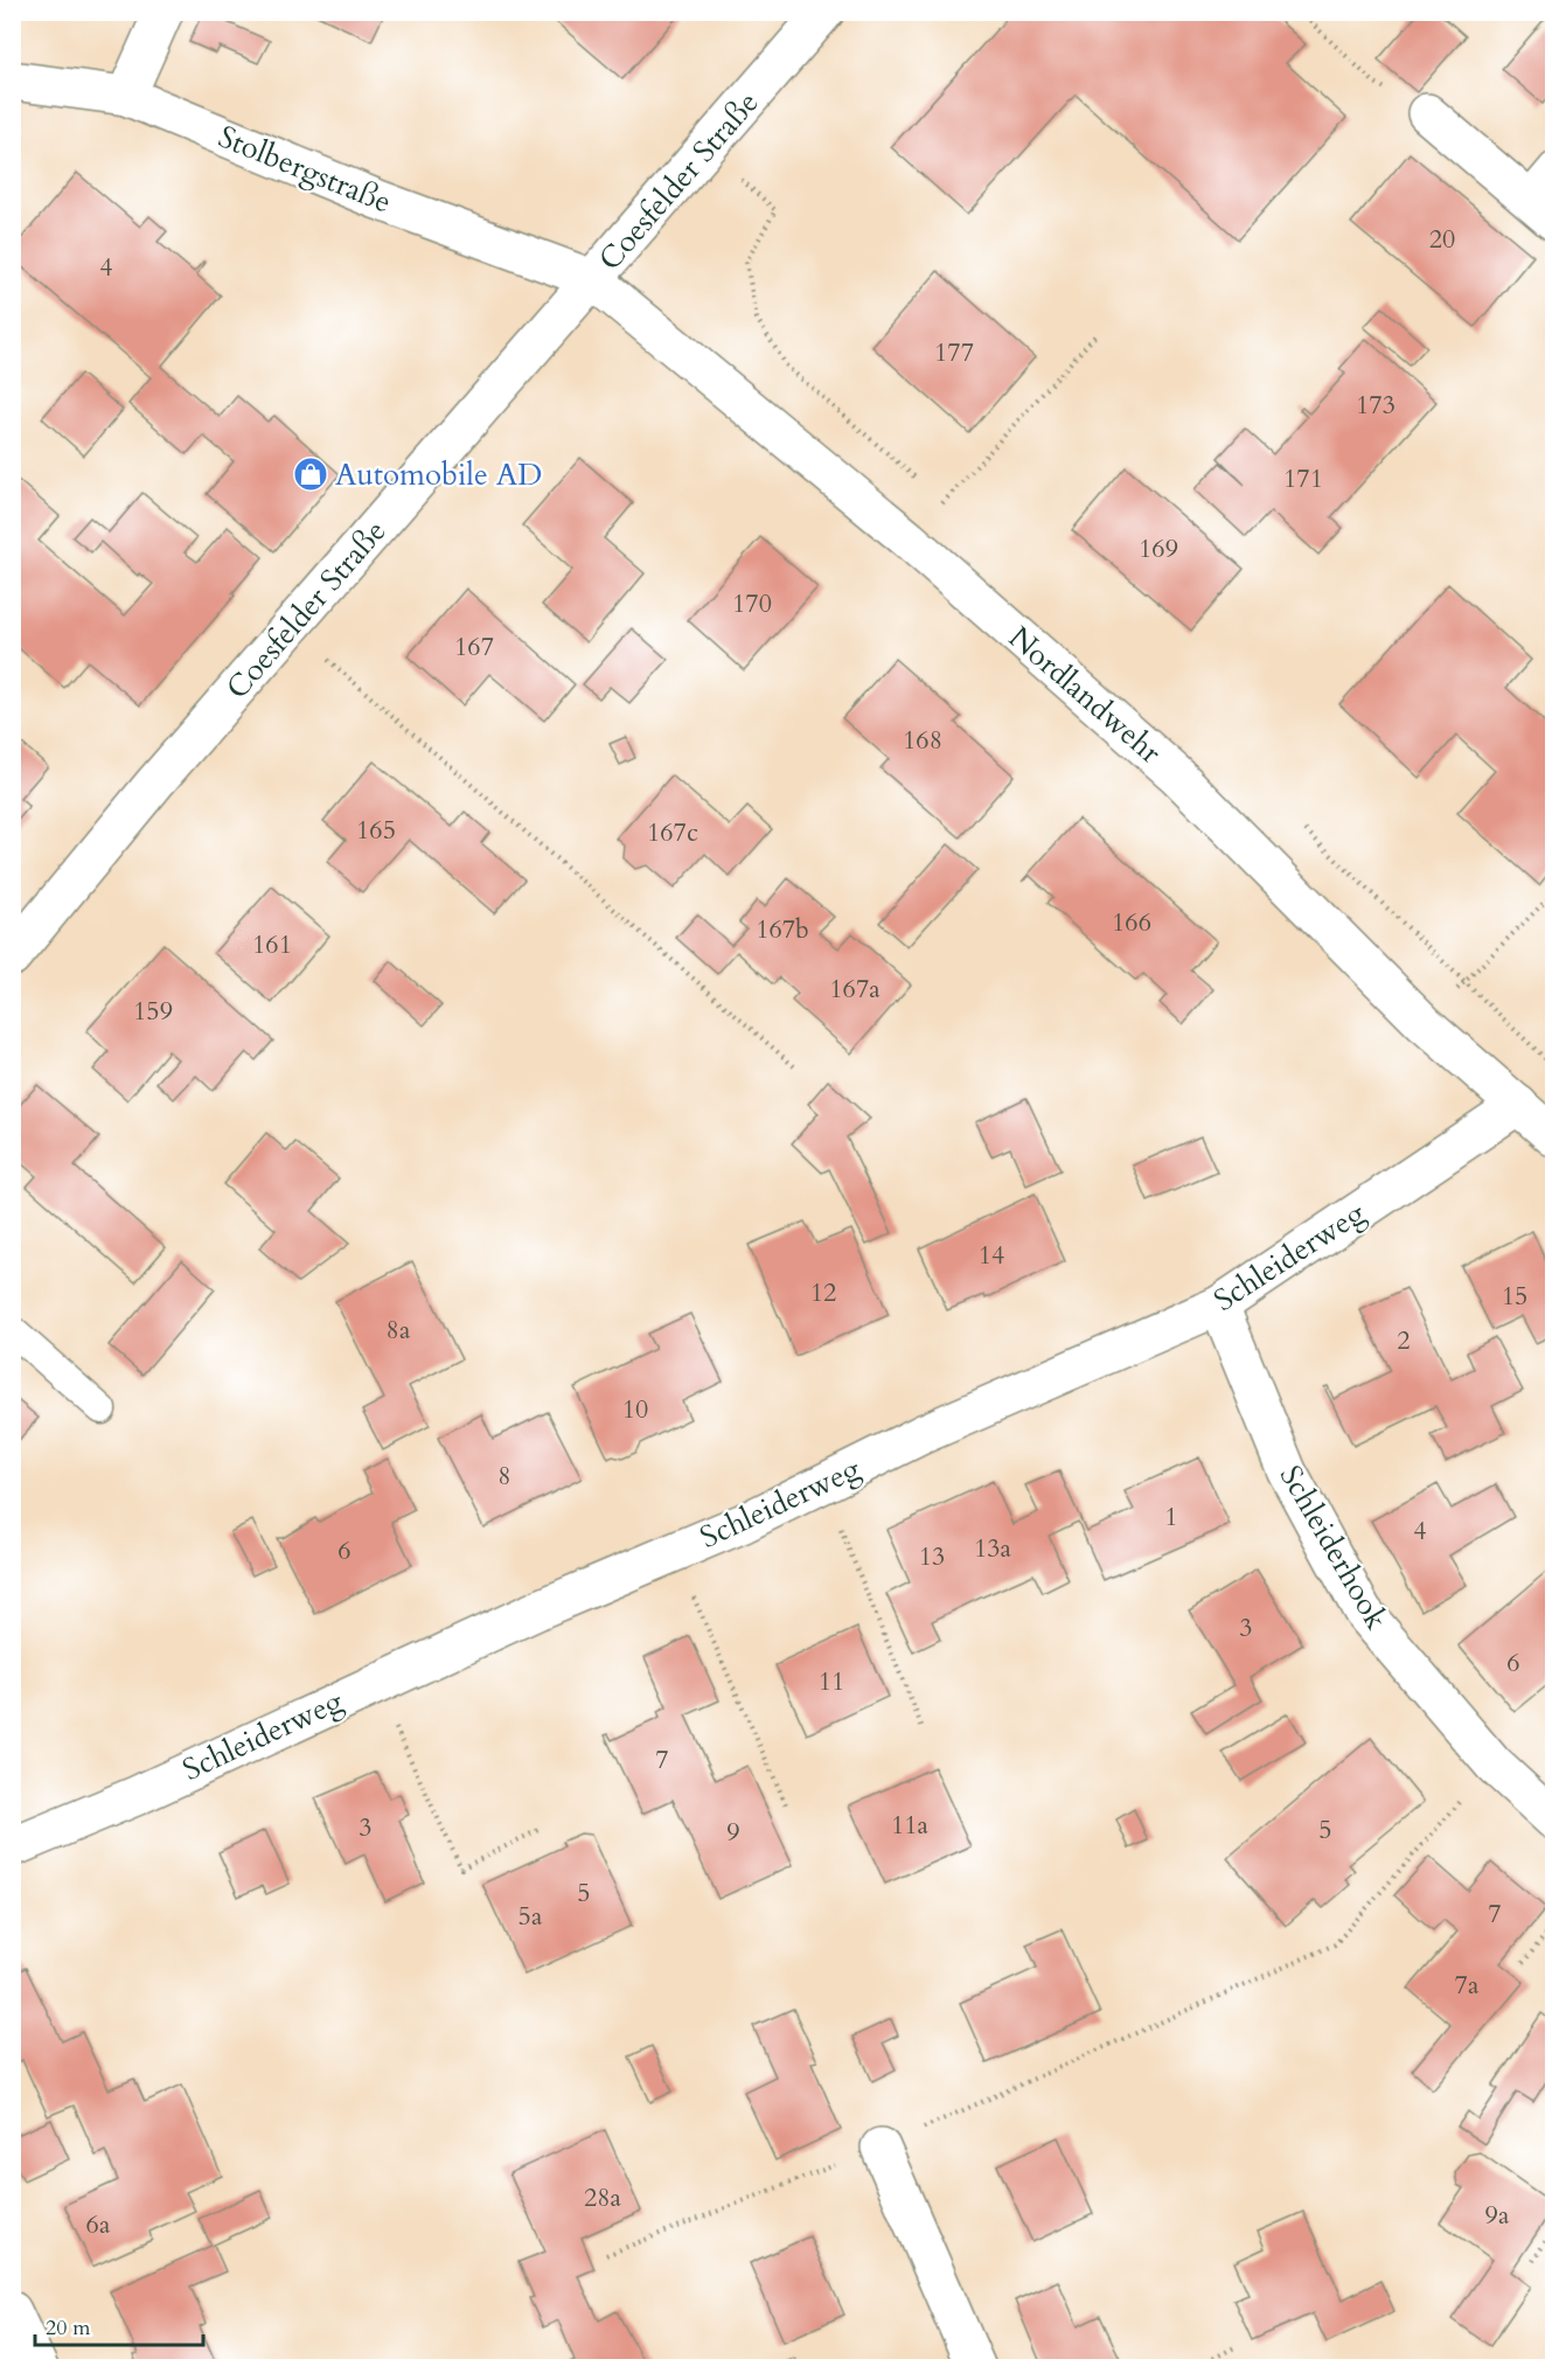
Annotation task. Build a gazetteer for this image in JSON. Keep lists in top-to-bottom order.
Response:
{
  "streets": {
    "street": [
      "Stolbergstraße",
      "Coesfelder Straße",
      "Nordlandwehr",
      "Schleiderweg",
      "Schleiderhook"
    ]
  },
  "crossings": [
    ["Stolbergstraße", "Coesfelder Straße"],
    ["Stolbergstraße", "Nordlandwehr"],
    ["Coesfelder Straße", "Nordlandwehr"],
    ["Nordlandwehr", "Schleiderweg"],
    ["Schleiderweg", "Schleiderhook"]
  ],
  "places": {
    "shop": ["Automobile AD"]
  },
  "house_numbers": [
    "20",
    "4",
    "177",
    "173",
    "171",
    "169",
    "170",
    "167",
    "168",
    "165",
    "167c",
    "166",
    "167b",
    "161",
    "167a",
    "159",
    "14",
    "12",
    "15",
    "8a",
    "2",
    "10",
    "8",
    "1",
    "4",
    "13a",
    "6",
    "13",
    "3",
    "6",
    "11",
    "7",
    "11a",
    "3",
    "5",
    "9",
    "5",
    "7",
    "5a",
    "7a",
    "28a",
    "9a",
    "6a"
  ],
  "scale_bar": "20 m"
}
